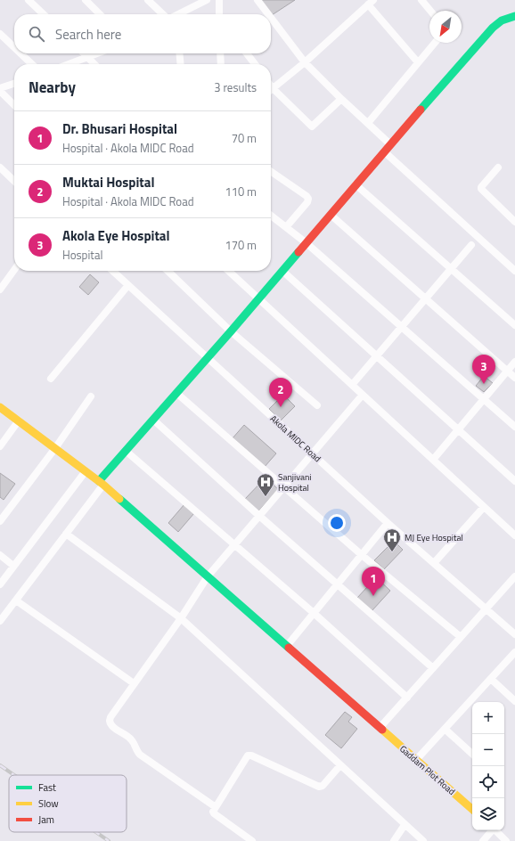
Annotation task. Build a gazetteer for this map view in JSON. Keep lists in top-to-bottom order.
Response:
{
  "streets": {
    "street": ["Akola MIDC Road", "Gaddam Plot Road"]
  },
  "places": {
    "hospital": ["Sanjivani Hospital", "MJ Eye Hospital"]
  },
  "legend": ["Fast", "Slow", "Jam"],
  "north": "bottom left",
  "page": {
    "search": "Search here",
    "heading": ["Nearby", "3 results"],
    "list": [
      {
        "mark": "1",
        "name": "Dr. Bhusari Hospital",
        "note": "Hospital · Akola MIDC Road",
        "value": "70 m"
      },
      {
        "mark": "2",
        "name": "Muktai Hospital",
        "note": "Hospital · Akola MIDC Road",
        "value": "110 m"
      },
      {
        "mark": "3",
        "name": "Akola Eye Hospital",
        "note": "Hospital",
        "value": "170 m"
      }
    ],
    "pins": ["3", "2", "1"],
    "map_buttons": ["+", "−"]
  }
}
